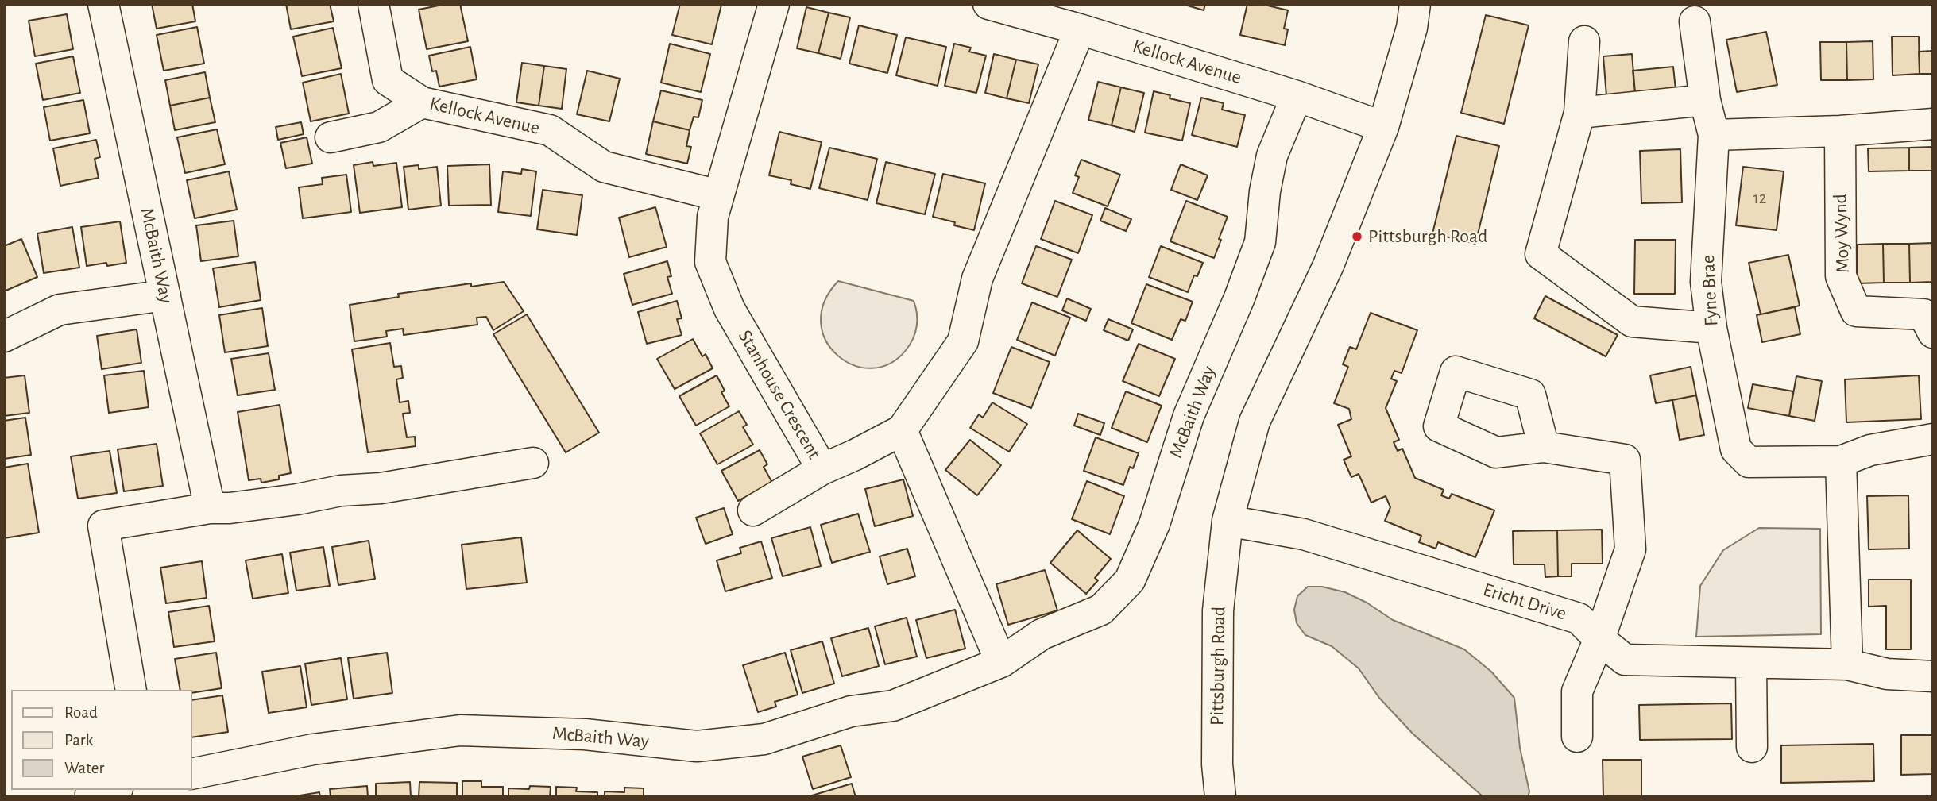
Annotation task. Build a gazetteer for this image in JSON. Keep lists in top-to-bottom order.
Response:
{
  "streets": {
    "street": [
      "Kellock Avenue",
      "Moy Wynd",
      "McBaith Way",
      "Fyne Brae",
      "Stanhouse Crescent",
      "Ericht Drive",
      "Pittsburgh Road"
    ]
  },
  "crossings": [
    ["Kellock Avenue", "McBaith Way"],
    ["Kellock Avenue", "Stanhouse Crescent"],
    ["Kellock Avenue", "Pittsburgh Road"],
    ["Ericht Drive", "Pittsburgh Road"]
  ],
  "places": ["Pittsburgh Road"],
  "house_numbers": ["12"],
  "legend": ["Road", "Park", "Water"]
}
